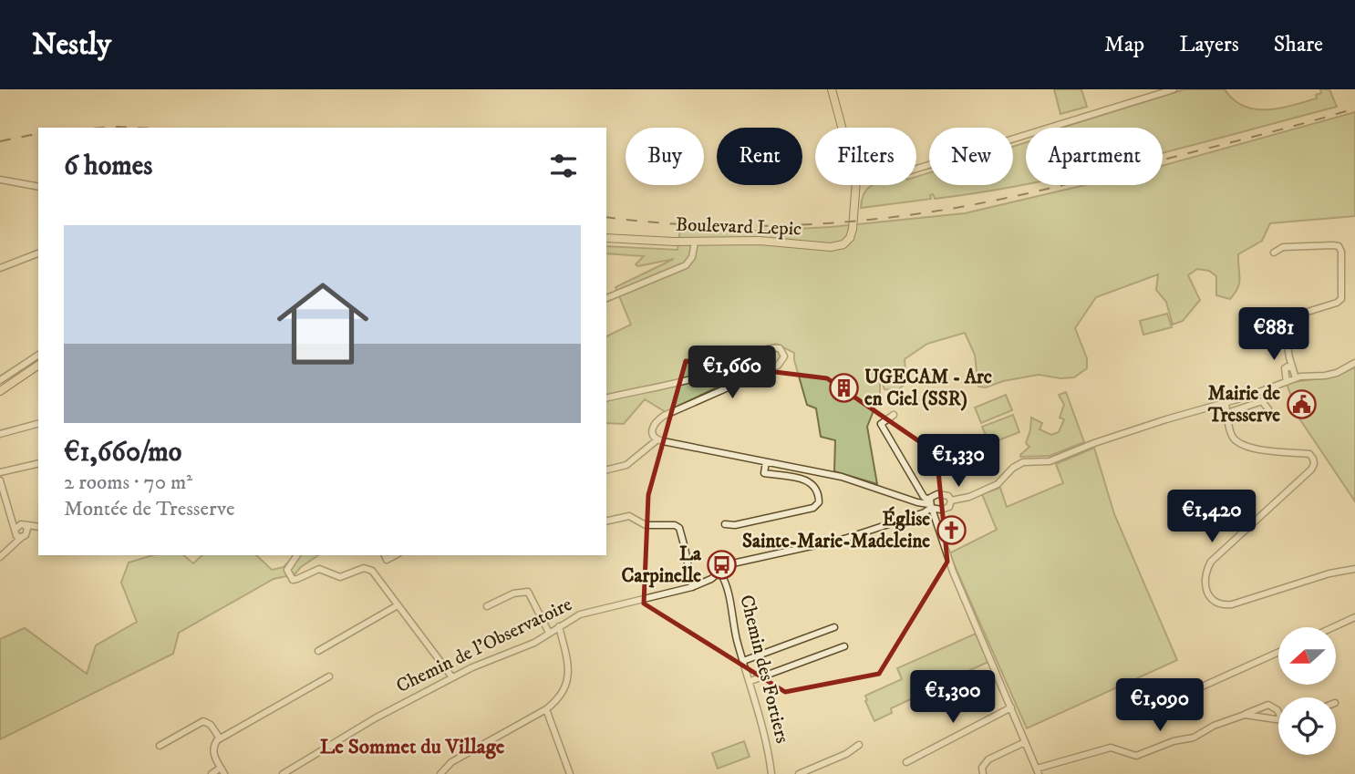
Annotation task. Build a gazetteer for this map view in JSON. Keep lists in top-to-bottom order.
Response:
{
  "streets": {
    "main road": ["Boulevard Lepic"],
    "street": ["Chemin de l'Observatoire", "Chemin des Fortiers"]
  },
  "crossings": [
    ["Chemin de l'Observatoire", "Chemin des Fortiers"]
  ],
  "districts": ["Le Sommet du Village"],
  "places": {
    "building": ["UGECAM - Arc en Ciel (SSR)"],
    "public building": ["Mairie de Tresserve"],
    "church": ["Église Sainte-Marie-Madeleine"],
    "bus stop": ["La Carpinelle"]
  },
  "north": "left",
  "page": {
    "header": "Nestly",
    "nav": ["Map", "Layers", "Share"],
    "chip": [
      "Buy",
      "Rent",
      "Filters",
      "New",
      "Apartment"
    ],
    "heading": "6 homes",
    "list": [
      {
        "name": "€1,660/mo",
        "note": "2 rooms · 70 m² · Montée de Tresserve"
      }
    ],
    "price": [
      "€881",
      "€1,660",
      "€1,330",
      "€1,420",
      "€1,300",
      "€1,090"
    ]
  }
}
